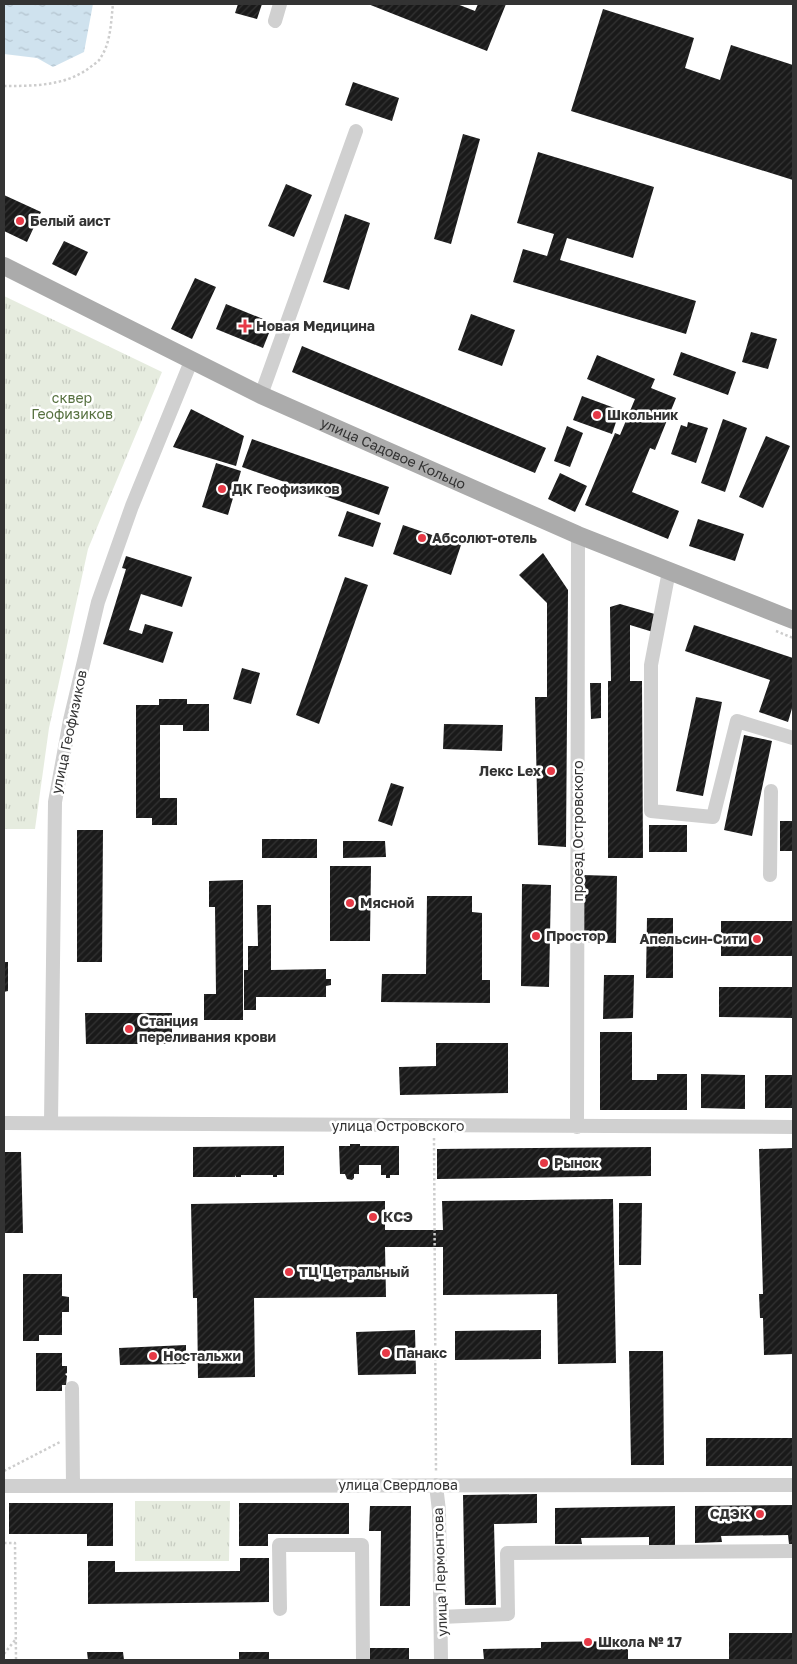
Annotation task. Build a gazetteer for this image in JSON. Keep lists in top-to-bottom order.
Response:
{
  "streets": {
    "main road": ["улица Садовое Кольцо"],
    "street": [
      "улица Геофизиков",
      "проезд Островского",
      "улица Островского",
      "улица Свердлова",
      "улица Лермонтова"
    ]
  },
  "crossings": [
    ["улица Садовое Кольцо", "улица Геофизиков"],
    ["улица Садовое Кольцо", "проезд Островского"],
    ["улица Геофизиков", "улица Островского"],
    ["проезд Островского", "улица Островского"],
    ["улица Свердлова", "улица Лермонтова"]
  ],
  "parks": ["cквер Геофизиков"],
  "places": {
    "other": [
      "Белый аист",
      "Школьник",
      "ДК Геофизиков",
      "Абсолют-отель",
      "Лекс Lex",
      "Мясной",
      "Простор",
      "Апельсин-Сити",
      "Станция переливания крови",
      "Рынок",
      "КСЭ",
      "ТЦ Цетральный",
      "Панакс",
      "Ностальжи",
      "СДЭК",
      "Школа № 17"
    ],
    "health": ["Новая Медицина"]
  }
}
